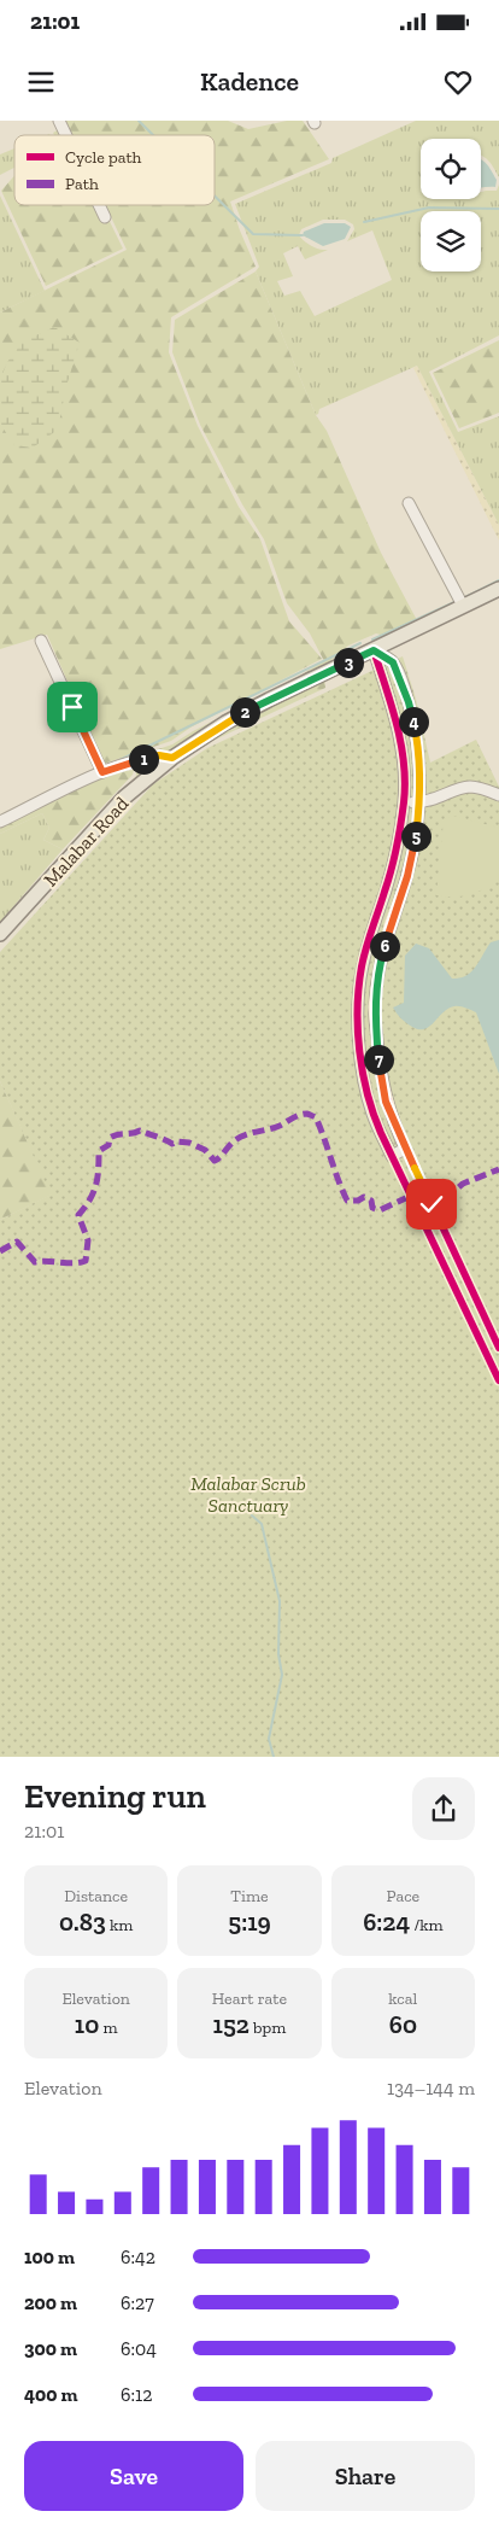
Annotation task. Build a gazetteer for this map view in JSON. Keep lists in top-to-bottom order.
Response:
{
  "streets": {
    "main road": ["Malabar Road"]
  },
  "parks": ["Malabar Scrub Sanctuary"],
  "legend": ["Cycle path", "Path"],
  "page": {
    "status": "21:01",
    "header": "Kadence",
    "pins": [
      "3",
      "2",
      "4",
      "1",
      "5",
      "6",
      "7"
    ],
    "heading": ["Evening run", "21:01"],
    "stats": [
      ["Distance", "0.83 km"],
      ["Time", "5:19"],
      ["Pace", "6:24 /km"],
      ["Elevation", "10 m"],
      ["Heart rate", "152 bpm"],
      ["kcal", "60"]
    ],
    "chart": ["Elevation", "134–144 m"],
    "list": [
      {
        "name": "100 m",
        "note": "6:42"
      },
      {
        "name": "200 m",
        "note": "6:27"
      },
      {
        "name": "300 m",
        "note": "6:04"
      },
      {
        "name": "400 m",
        "note": "6:12"
      }
    ],
    "buttons": ["Save", "Share"]
  }
}
